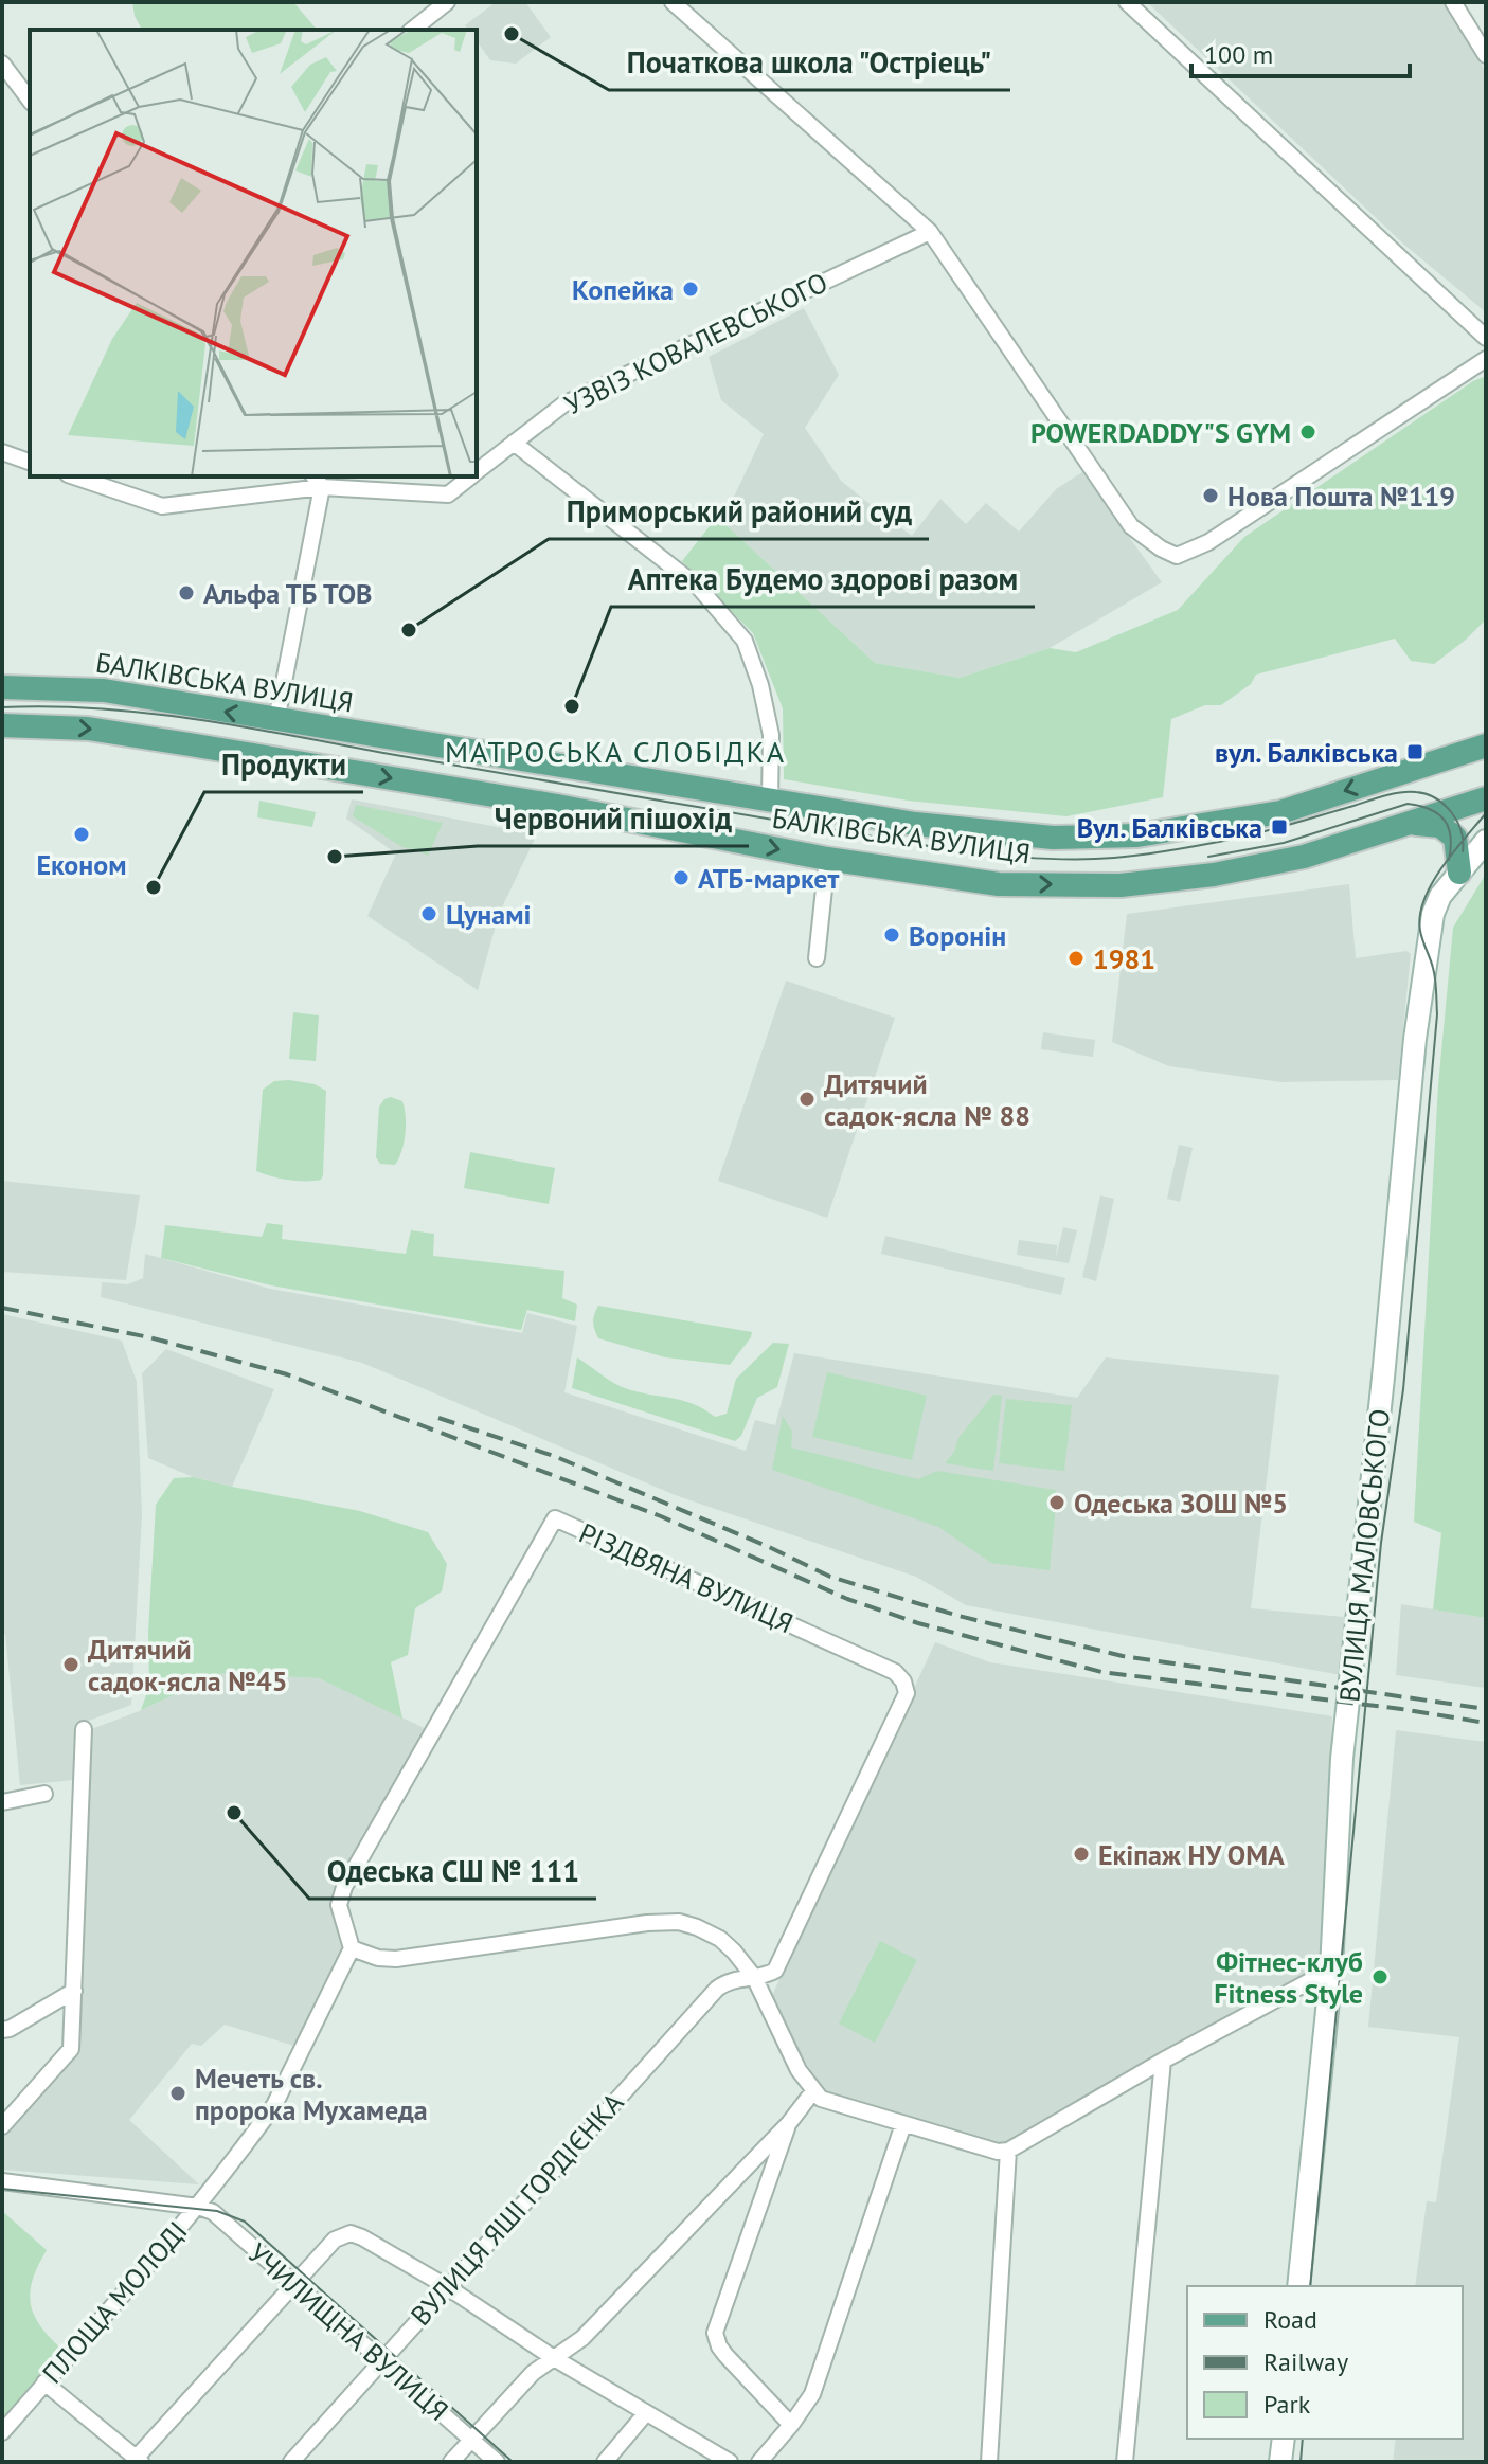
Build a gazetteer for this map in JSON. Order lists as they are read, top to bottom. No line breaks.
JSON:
{"streets":{"main road":["БАЛКІВСЬКА ВУЛИЦЯ"],"street":["УЗВІЗ КОВАЛЕВСЬКОГО","ВУЛИЦЯ МАЛОВСЬКОГО","РІЗДВЯНА ВУЛИЦЯ","ВУЛИЦЯ ЯШІ ГОРДІЄНКА","ПЛОЩА МОЛОДІ","УЧИЛИЩНА ВУЛИЦЯ"]},"crossings":[["РІЗДВЯНА ВУЛИЦЯ","ВУЛИЦЯ ЯШІ ГОРДІЄНКА"],["ВУЛИЦЯ ЯШІ ГОРДІЄНКА","УЧИЛИЩНА ВУЛИЦЯ"],["ПЛОЩА МОЛОДІ","УЧИЛИЩНА ВУЛИЦЯ"]],"districts":["МАТРОСЬКА СЛОБІДКА"],"places":{"other":["Початкова школа \"Остріець\"","Копейка","POWERDADDY\"S GYM","Нова Пошта №119","Альфа ТБ ТОВ","Приморський районий суд","Аптека Будемо здорові разом","Економ","Червоний пішохід","АТБ-маркет","Продукти","Цунамі","Воронін","1981","Дитячий садок-ясла № 88","Одеська ЗОШ №5","Дитячий садок-ясла №45","Одеська СШ № 111","Екіпаж НУ ОМА","Фітнес-клуб Fitness Style","Мечеть св. пророка Мухамеда"],"transit":["вул. Балківська","Вул. Балківська"]},"legend":["Road","Railway","Park"],"scale_bar":"100 m"}
